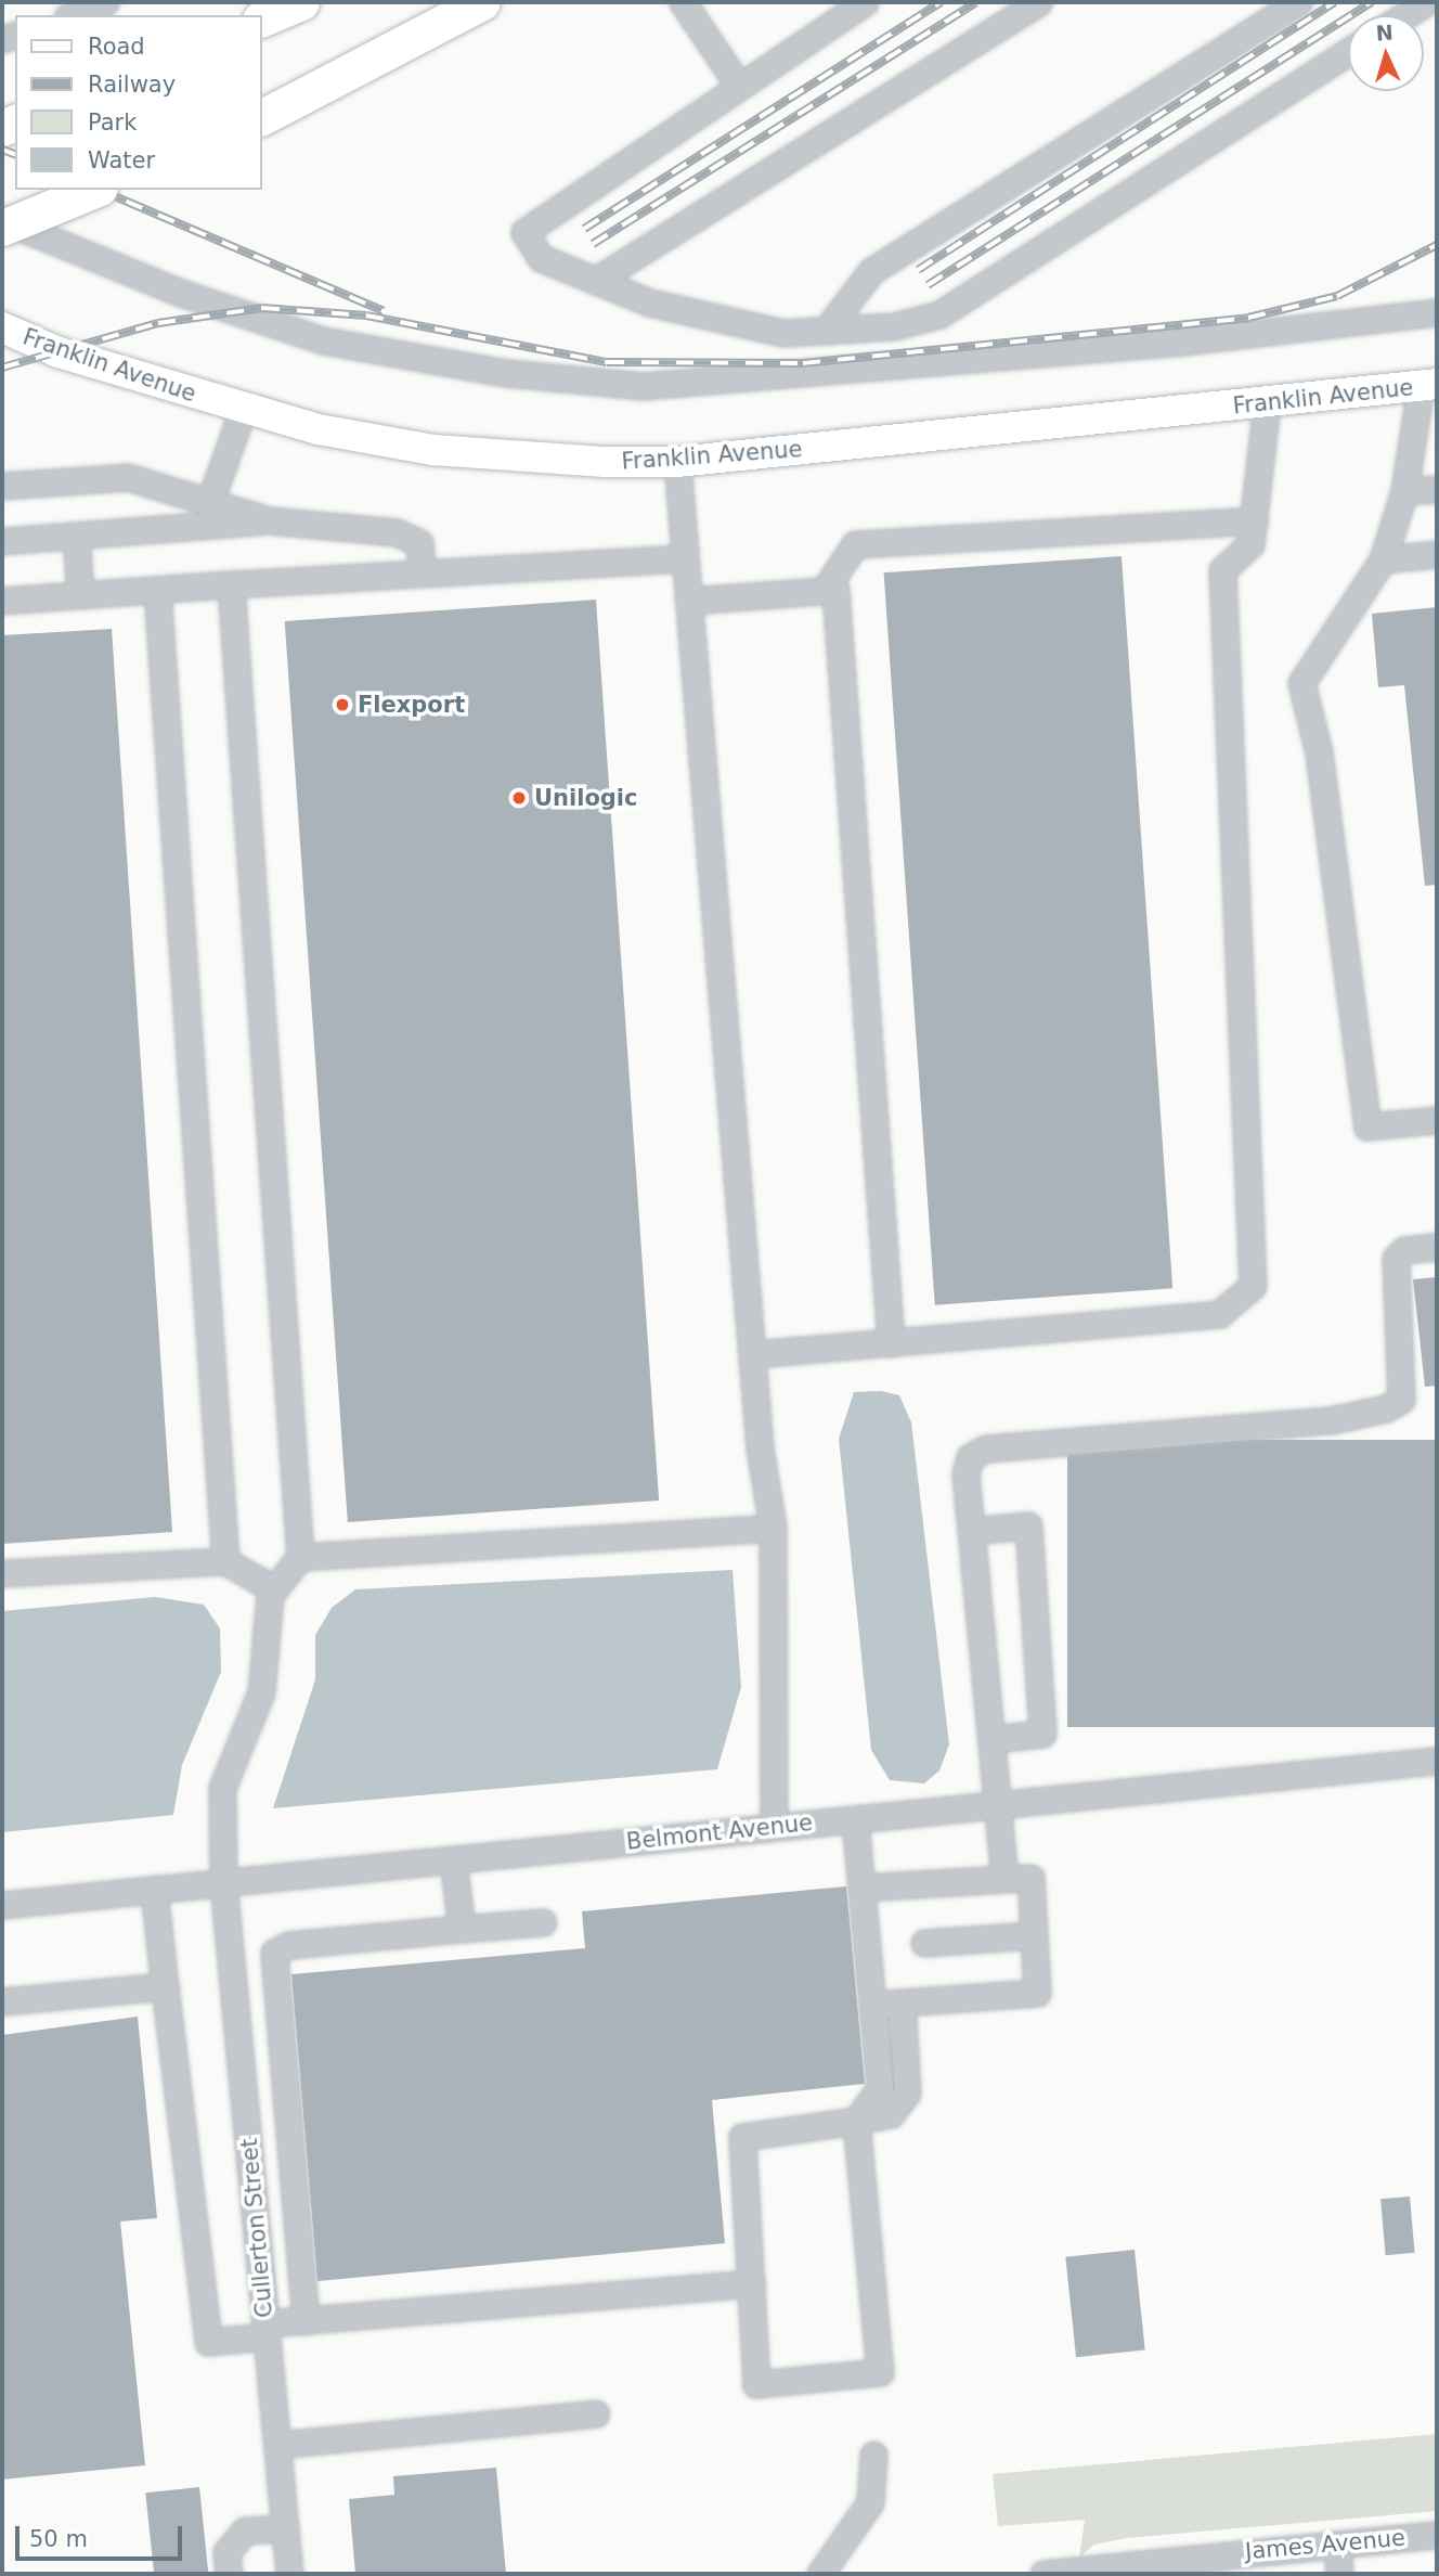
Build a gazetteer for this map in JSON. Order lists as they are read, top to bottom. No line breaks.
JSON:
{"streets":{"main road":["Franklin Avenue"],"street":["Belmont Avenue","Cullerton Street","James Avenue"]},"crossings":[["Belmont Avenue","Cullerton Street"]],"places":["Flexport","Unilogic"],"legend":["Road","Railway","Park","Water"],"scale_bar":"50 m","north":"top"}
